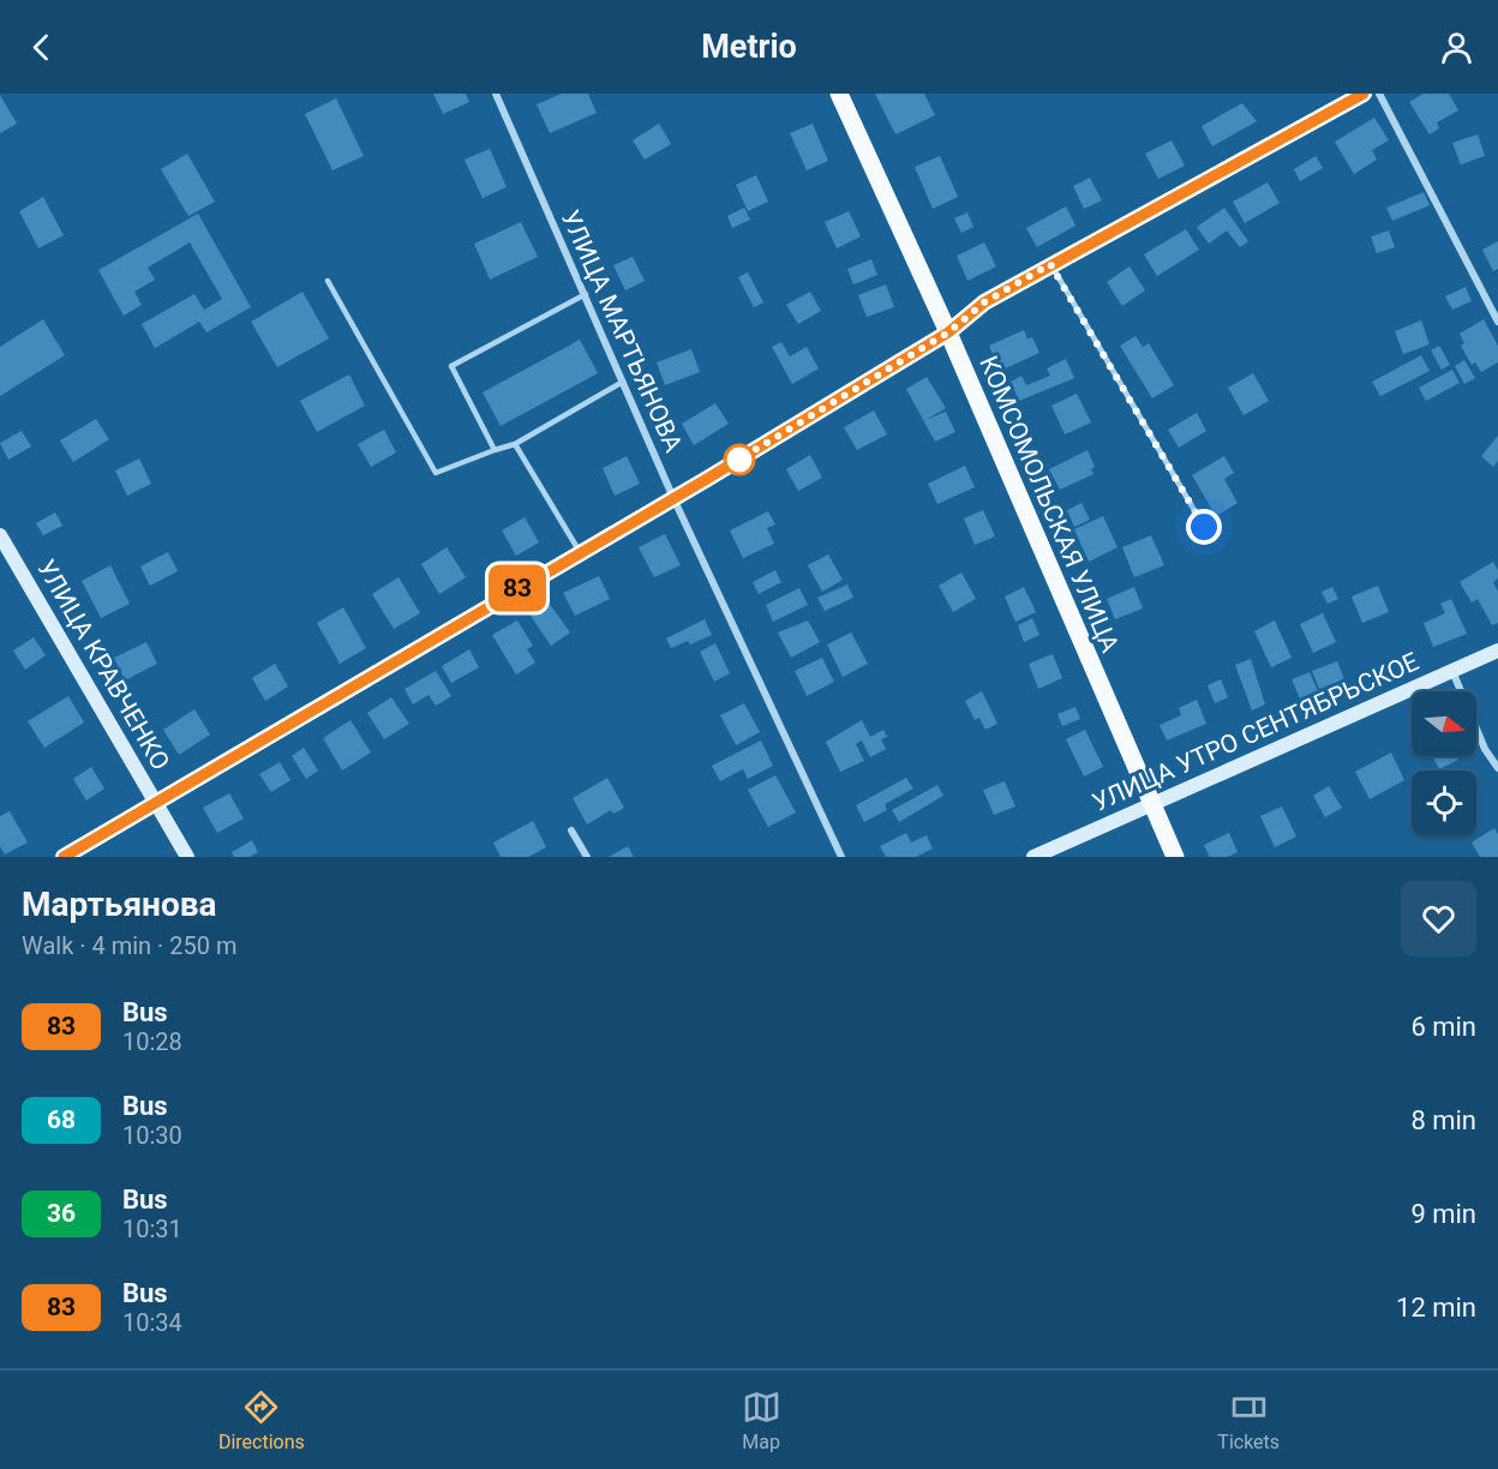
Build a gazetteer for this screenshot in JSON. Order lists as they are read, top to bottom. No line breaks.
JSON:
{"streets":{"main road":["КОМСОМОЛЬСКАЯ УЛИЦА"],"street":["УЛИЦА МАРТЬЯНОВА","УЛИЦА КРАВЧЕНКО","УЛИЦА УТРО СЕНТЯБРЬСКОЕ"]},"crossings":[["КОМСОМОЛЬСКАЯ УЛИЦА","УЛИЦА УТРО СЕНТЯБРЬСКОЕ"]],"lines":["bus line 83"],"north":"right","page":{"header":"Metrio","on_map":"83","heading":["Мартьянова","Walk · 4 min · 250 m"],"list":[{"mark":"83","name":"Bus","note":"10:28","value":"6 min"},{"mark":"68","name":"Bus","note":"10:30","value":"8 min"},{"mark":"36","name":"Bus","note":"10:31","value":"9 min"},{"mark":"83","name":"Bus","note":"10:34","value":"12 min"}],"tabs":["Directions","Map","Tickets"]}}
